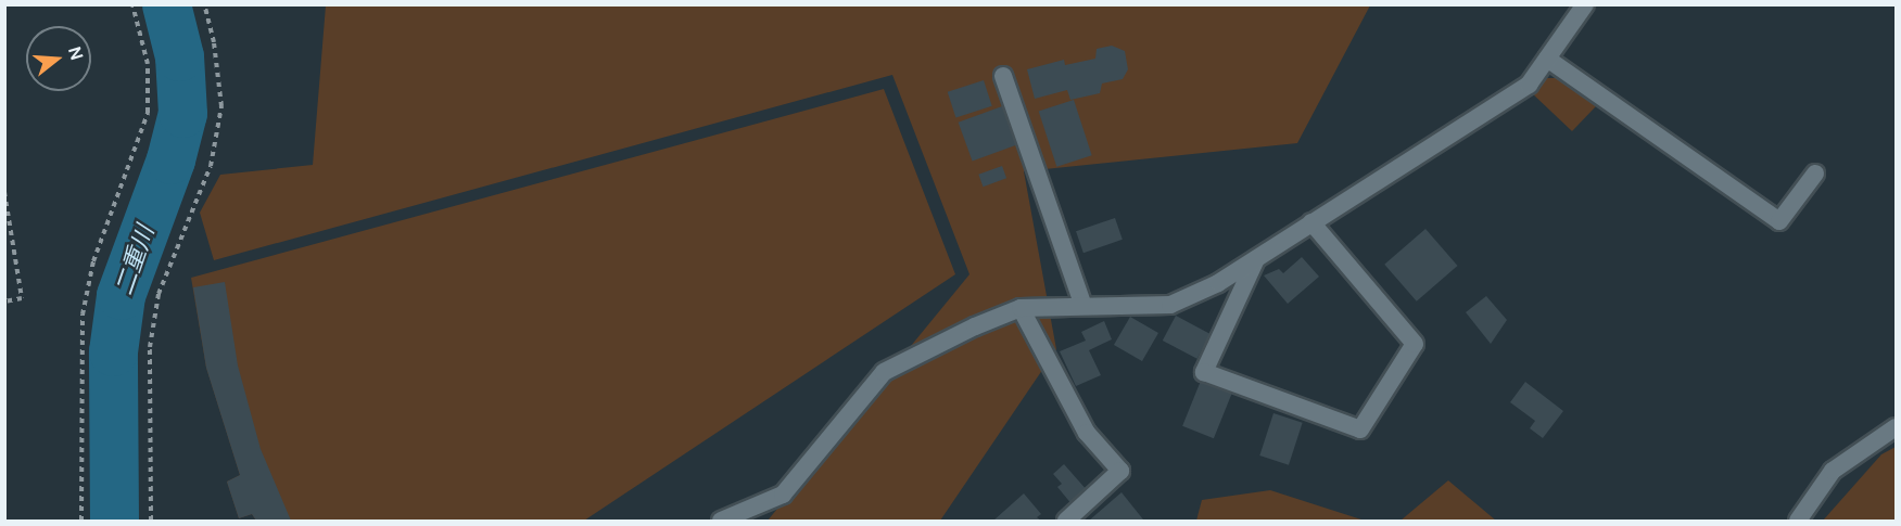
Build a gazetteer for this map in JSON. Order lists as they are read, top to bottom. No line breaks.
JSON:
{"water":["二重川"],"north":"right"}
